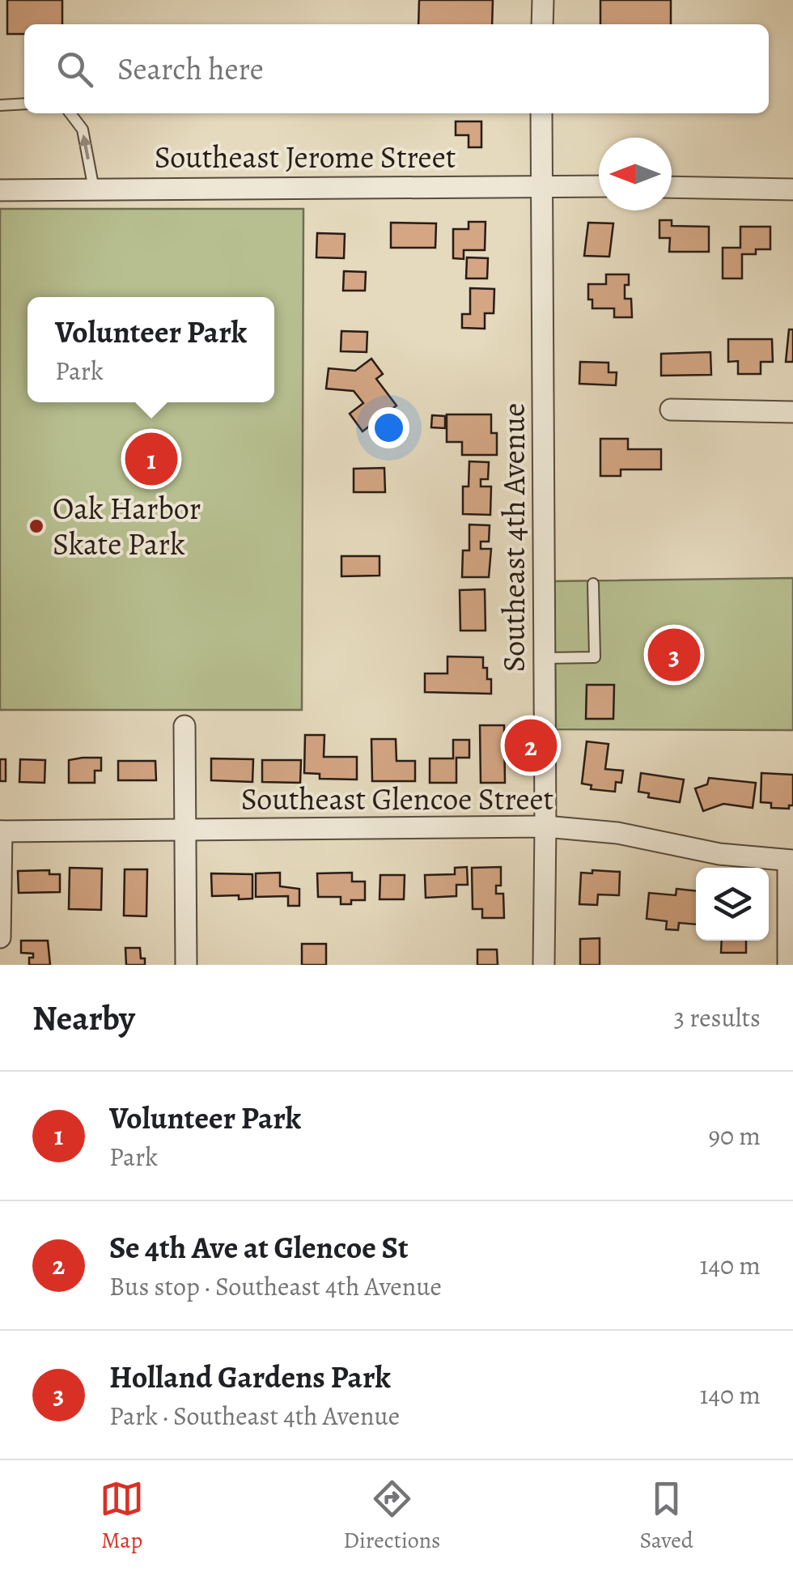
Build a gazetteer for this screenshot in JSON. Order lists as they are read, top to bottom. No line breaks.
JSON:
{"streets":{"street":["Southeast Jerome Street","Southeast 4th Avenue","Southeast Glencoe Street"]},"crossings":[["Southeast Jerome Street","Southeast 4th Avenue"],["Southeast 4th Avenue","Southeast Glencoe Street"]],"places":["Oak Harbor Skate Park"],"north":"left","page":{"search":"Search here","popup":["Volunteer Park","Park"],"pins":["1","3","2"],"heading":["Nearby","3 results"],"list":[{"mark":"1","name":"Volunteer Park","note":"Park","value":"90 m"},{"mark":"2","name":"Se 4th Ave at Glencoe St","note":"Bus stop · Southeast 4th Avenue","value":"140 m"},{"mark":"3","name":"Holland Gardens Park","note":"Park · Southeast 4th Avenue","value":"140 m"}],"nav":["Map","Directions","Saved"]}}
